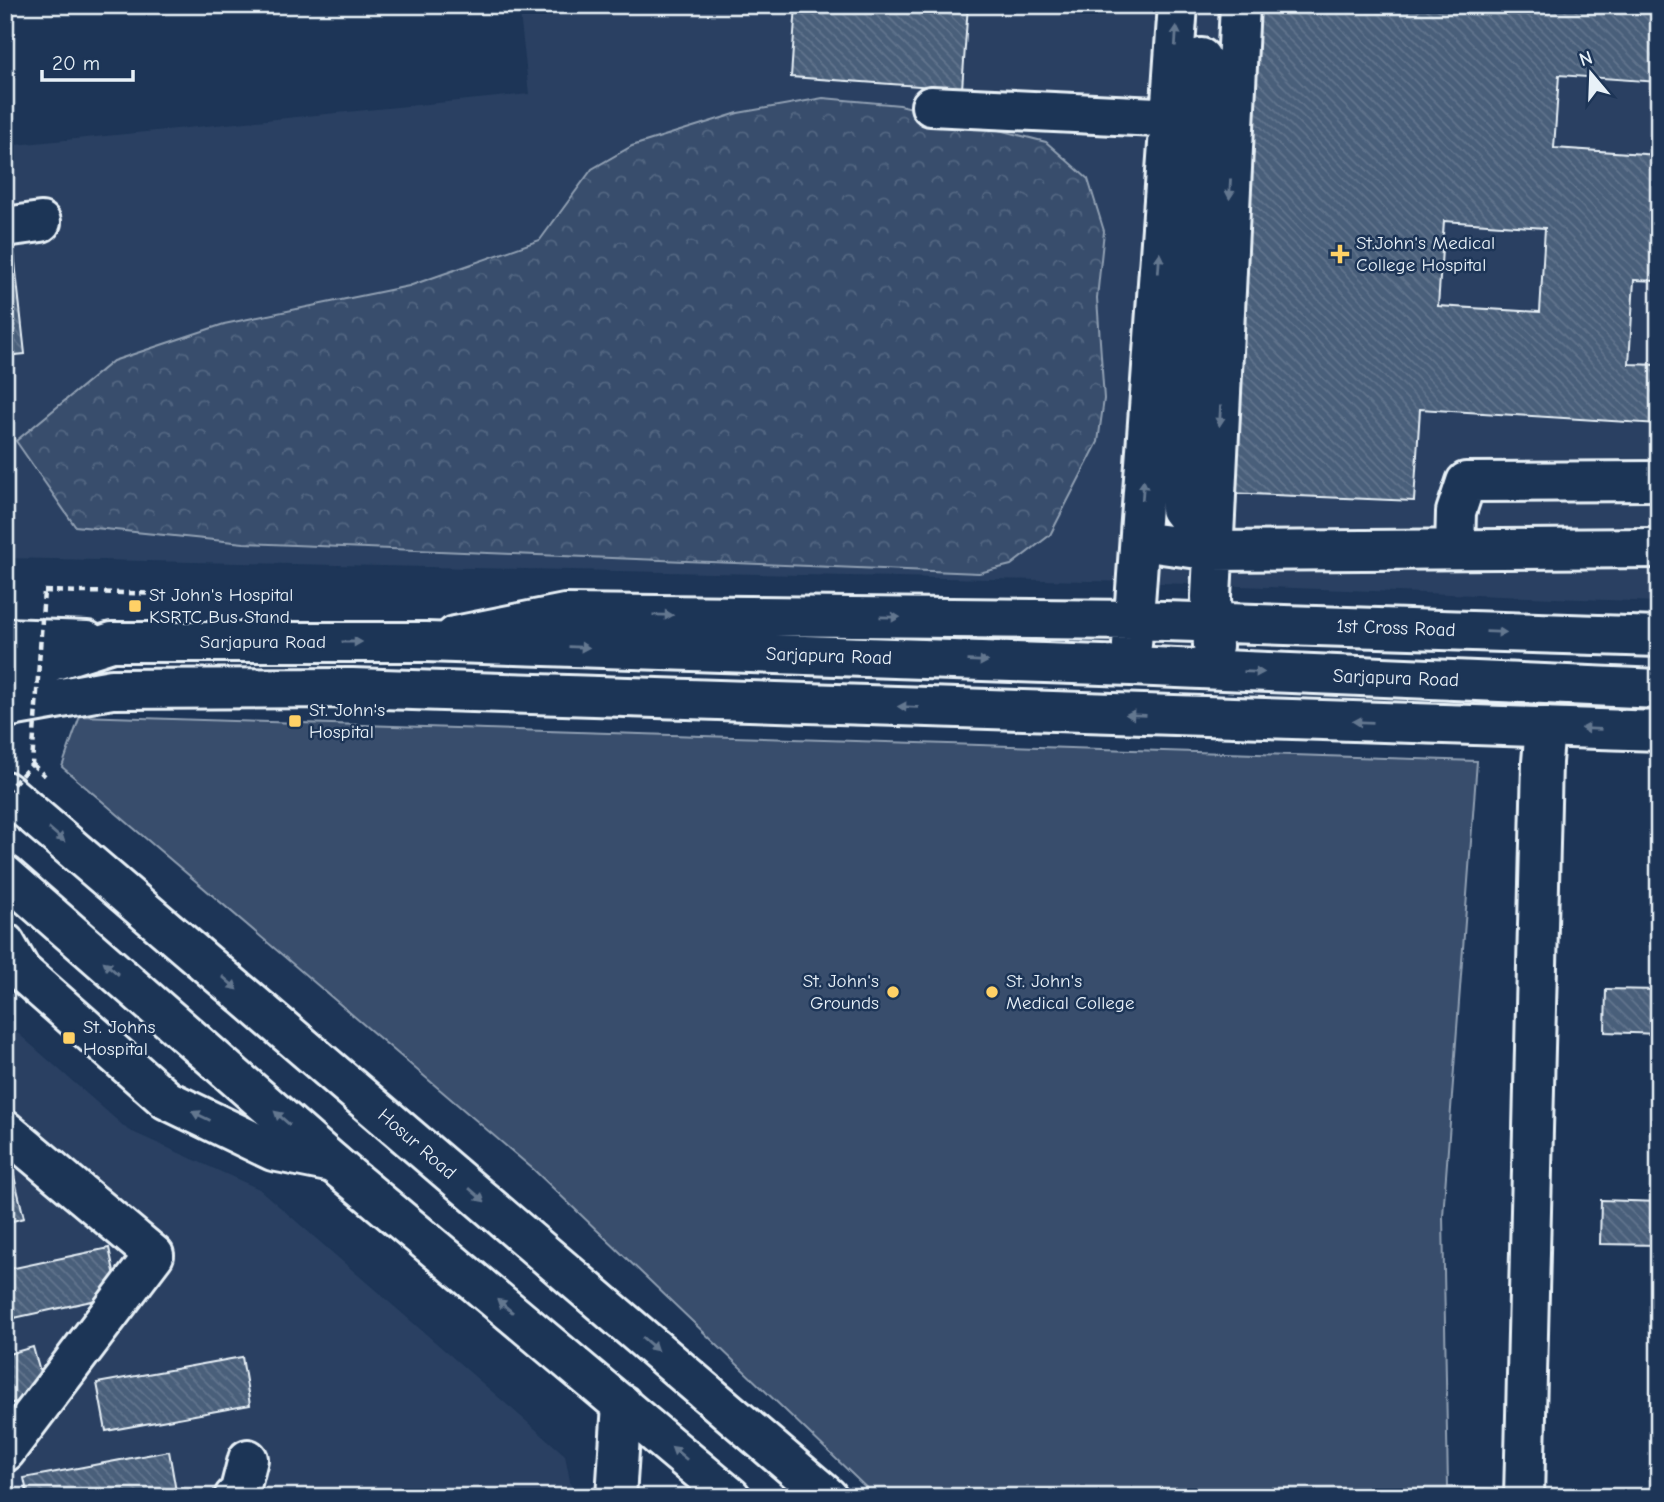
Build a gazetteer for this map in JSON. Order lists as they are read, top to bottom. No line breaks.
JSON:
{"streets":{"main road":["1st Cross Road","Sarjapura Road","Hosur Road"]},"crossings":[["1st Cross Road","Sarjapura Road"]],"places":{"health":["St.John's Medical College Hospital"],"transit":["St John's Hospital KSRTC Bus Stand","St. John's Hospital","St. Johns Hospital"],"other":["St. John's Grounds","St. John's Medical College"]},"scale_bar":"20 m","north":"top"}
